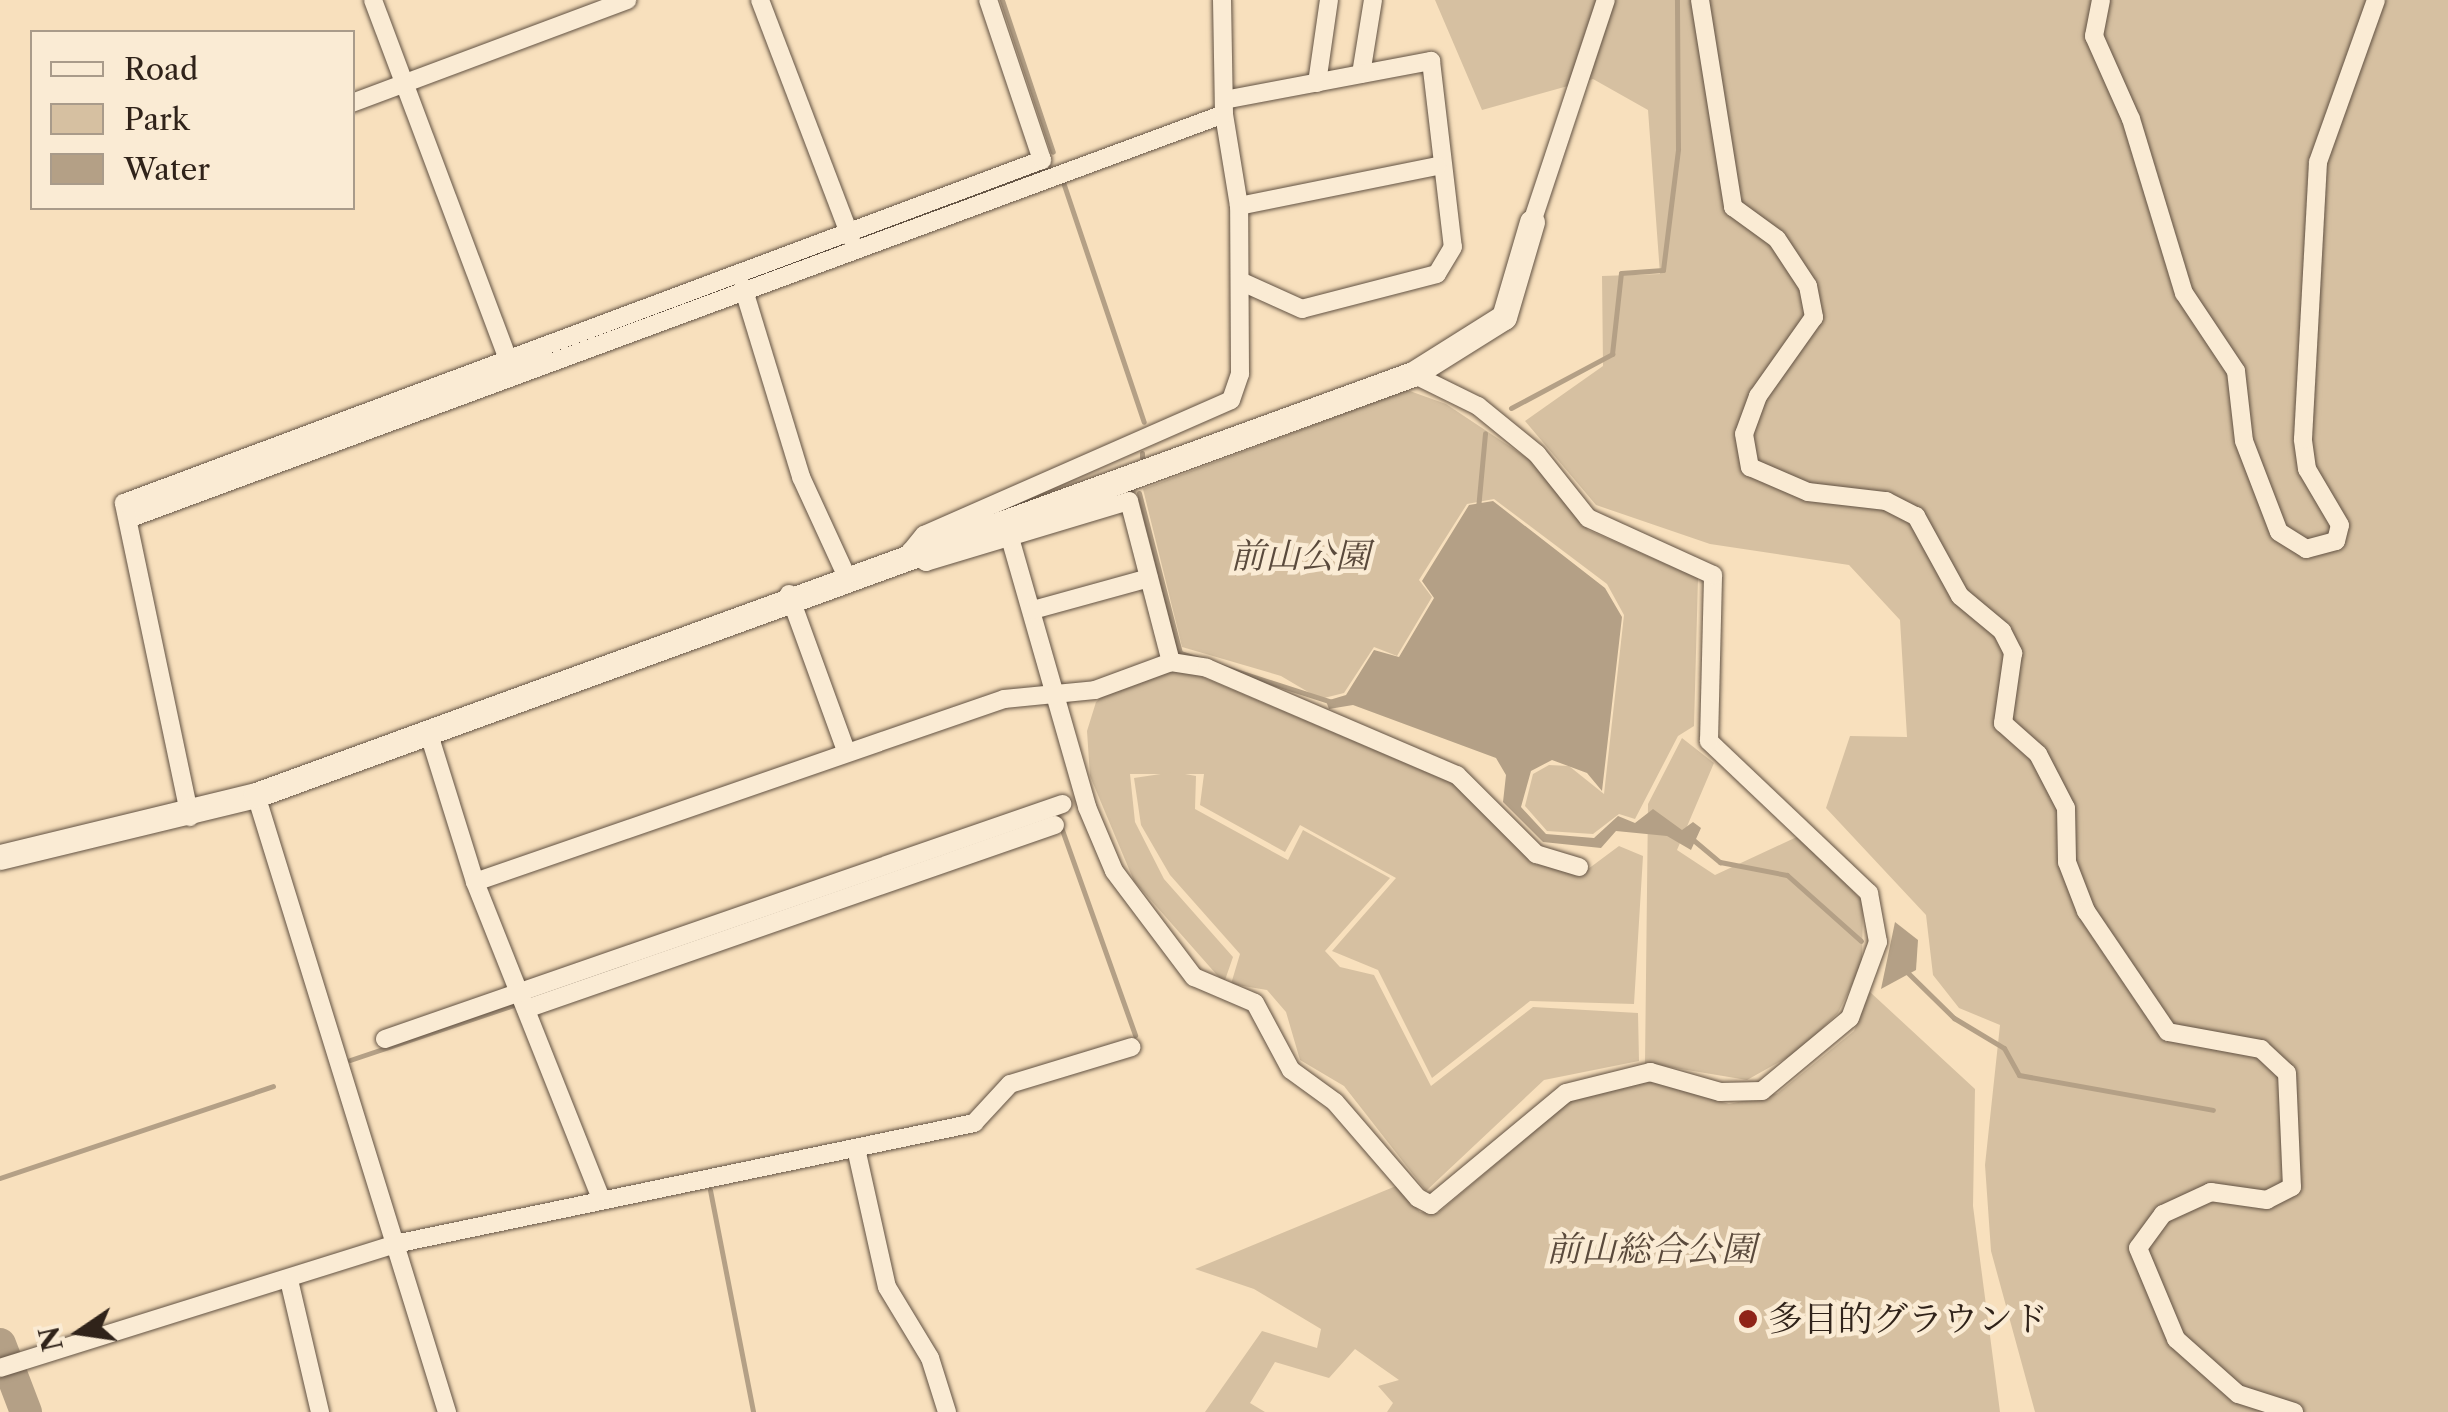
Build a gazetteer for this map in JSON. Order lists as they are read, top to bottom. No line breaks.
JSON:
{"parks":["前山公園","前山総合公園"],"places":["多目的グラウンド"],"legend":["Road","Park","Water"],"north":"left"}
